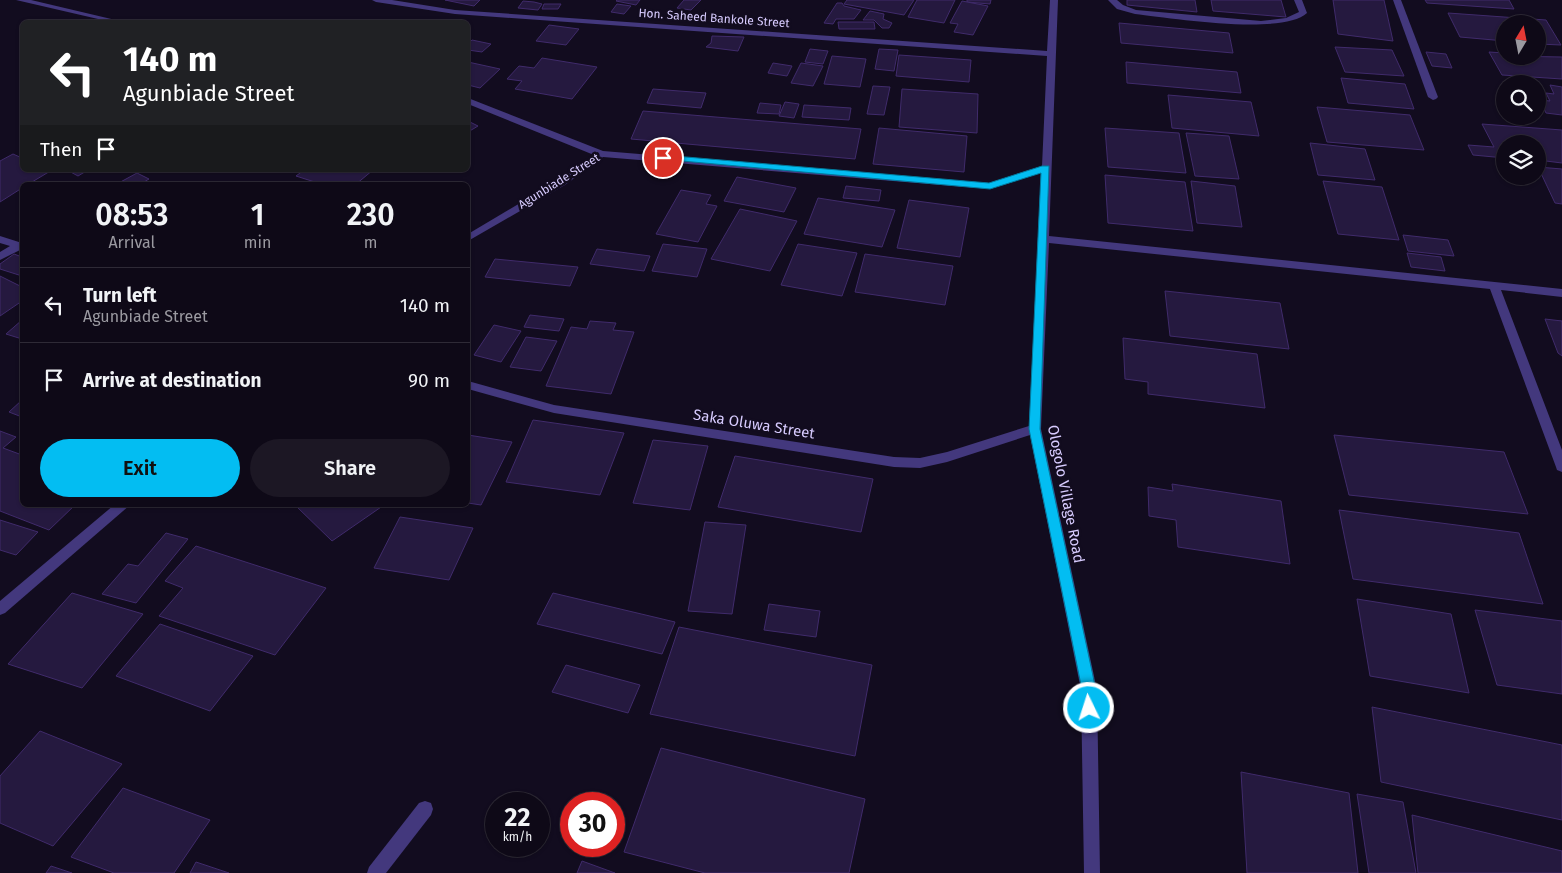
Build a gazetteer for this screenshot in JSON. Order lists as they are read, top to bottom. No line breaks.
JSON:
{"streets":{"street":["Hon. Saheed Bankole Street","Agunbiade Street","Saka Oluwa Street","Ologolo Village Road"]},"crossings":[["Hon. Saheed Bankole Street","Ologolo Village Road"],["Agunbiade Street","Ologolo Village Road"],["Saka Oluwa Street","Ologolo Village Road"]],"north":"top","page":{"turn":["140 m","Agunbiade Street"],"then":"Then","eta":["08:53","Arrival","1","min","230","m"],"list":[{"name":"Turn left","note":"Agunbiade Street","value":"140 m"},{"name":"Arrive at destination","value":"90 m"}],"buttons":["Exit","Share"],"speed":"22 km/h","limit":"30"}}
